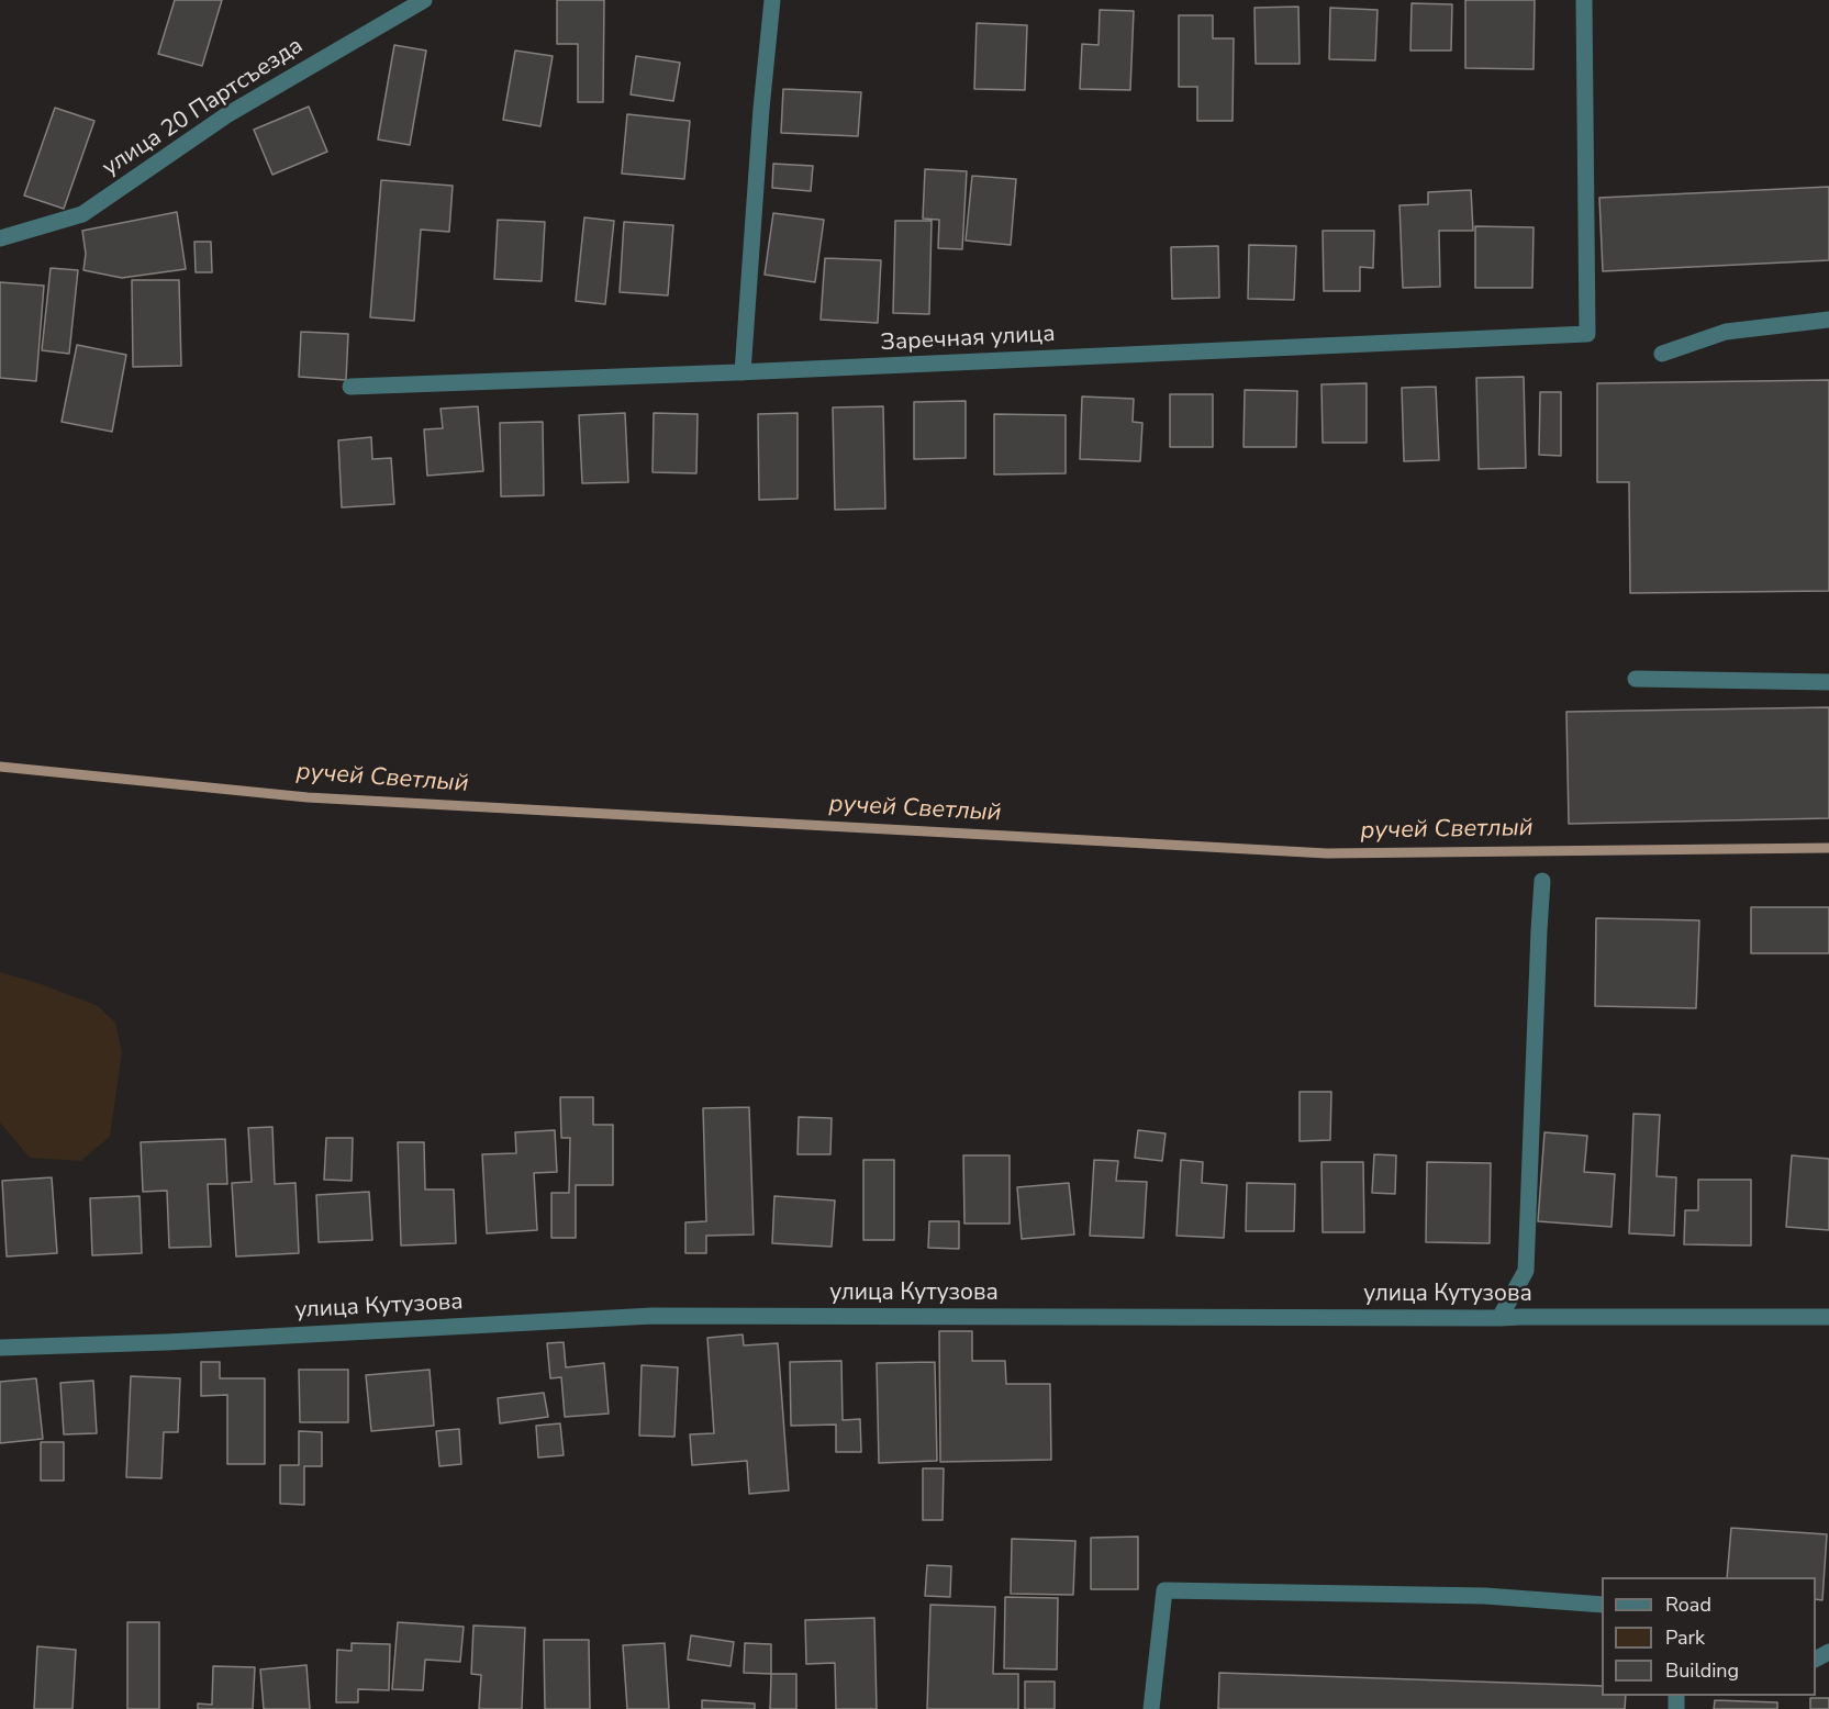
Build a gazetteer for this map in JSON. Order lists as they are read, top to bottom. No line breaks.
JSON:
{"streets":{"street":["улица 20 Партсъезда","Заречная улица","улица Кутузова"]},"water":["ручей Светлый"],"legend":["Road","Park","Building"]}
